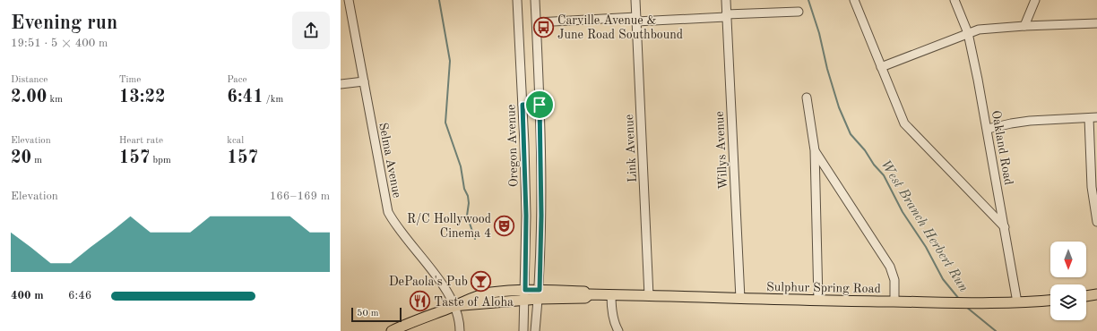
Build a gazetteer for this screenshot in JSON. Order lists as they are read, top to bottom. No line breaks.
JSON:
{"streets":{"main road":["Sulphur Spring Road"],"street":["Oregon Avenue","Oakland Road","Link Avenue","Willys Avenue","Selma Avenue"]},"crossings":[["Oregon Avenue","Sulphur Spring Road"],["Oakland Road","Sulphur Spring Road"],["Link Avenue","Sulphur Spring Road"],["Willys Avenue","Sulphur Spring Road"],["Selma Avenue","Sulphur Spring Road"]],"water":["West Branch Herbert Run"],"places":{"bus stop":["Carville Avenue & June Road Southbound"],"theatre":["R/C Hollywood Cinema 4"],"bar":["DePaola's Pub"],"restaurant":["Taste of Aloha"]},"scale_bar":"50 m","north":"bottom","page":{"heading":["Evening run","19:51 · 5 × 400 m"],"stats":[["Distance","2.00 km"],["Time","13:22"],["Pace","6:41 /km"],["Elevation","20 m"],["Heart rate","157 bpm"],["kcal","157"]],"chart":["Elevation","166–169 m"],"list":[{"name":"400 m","note":"6:46"}],"scale":"50 m"}}
